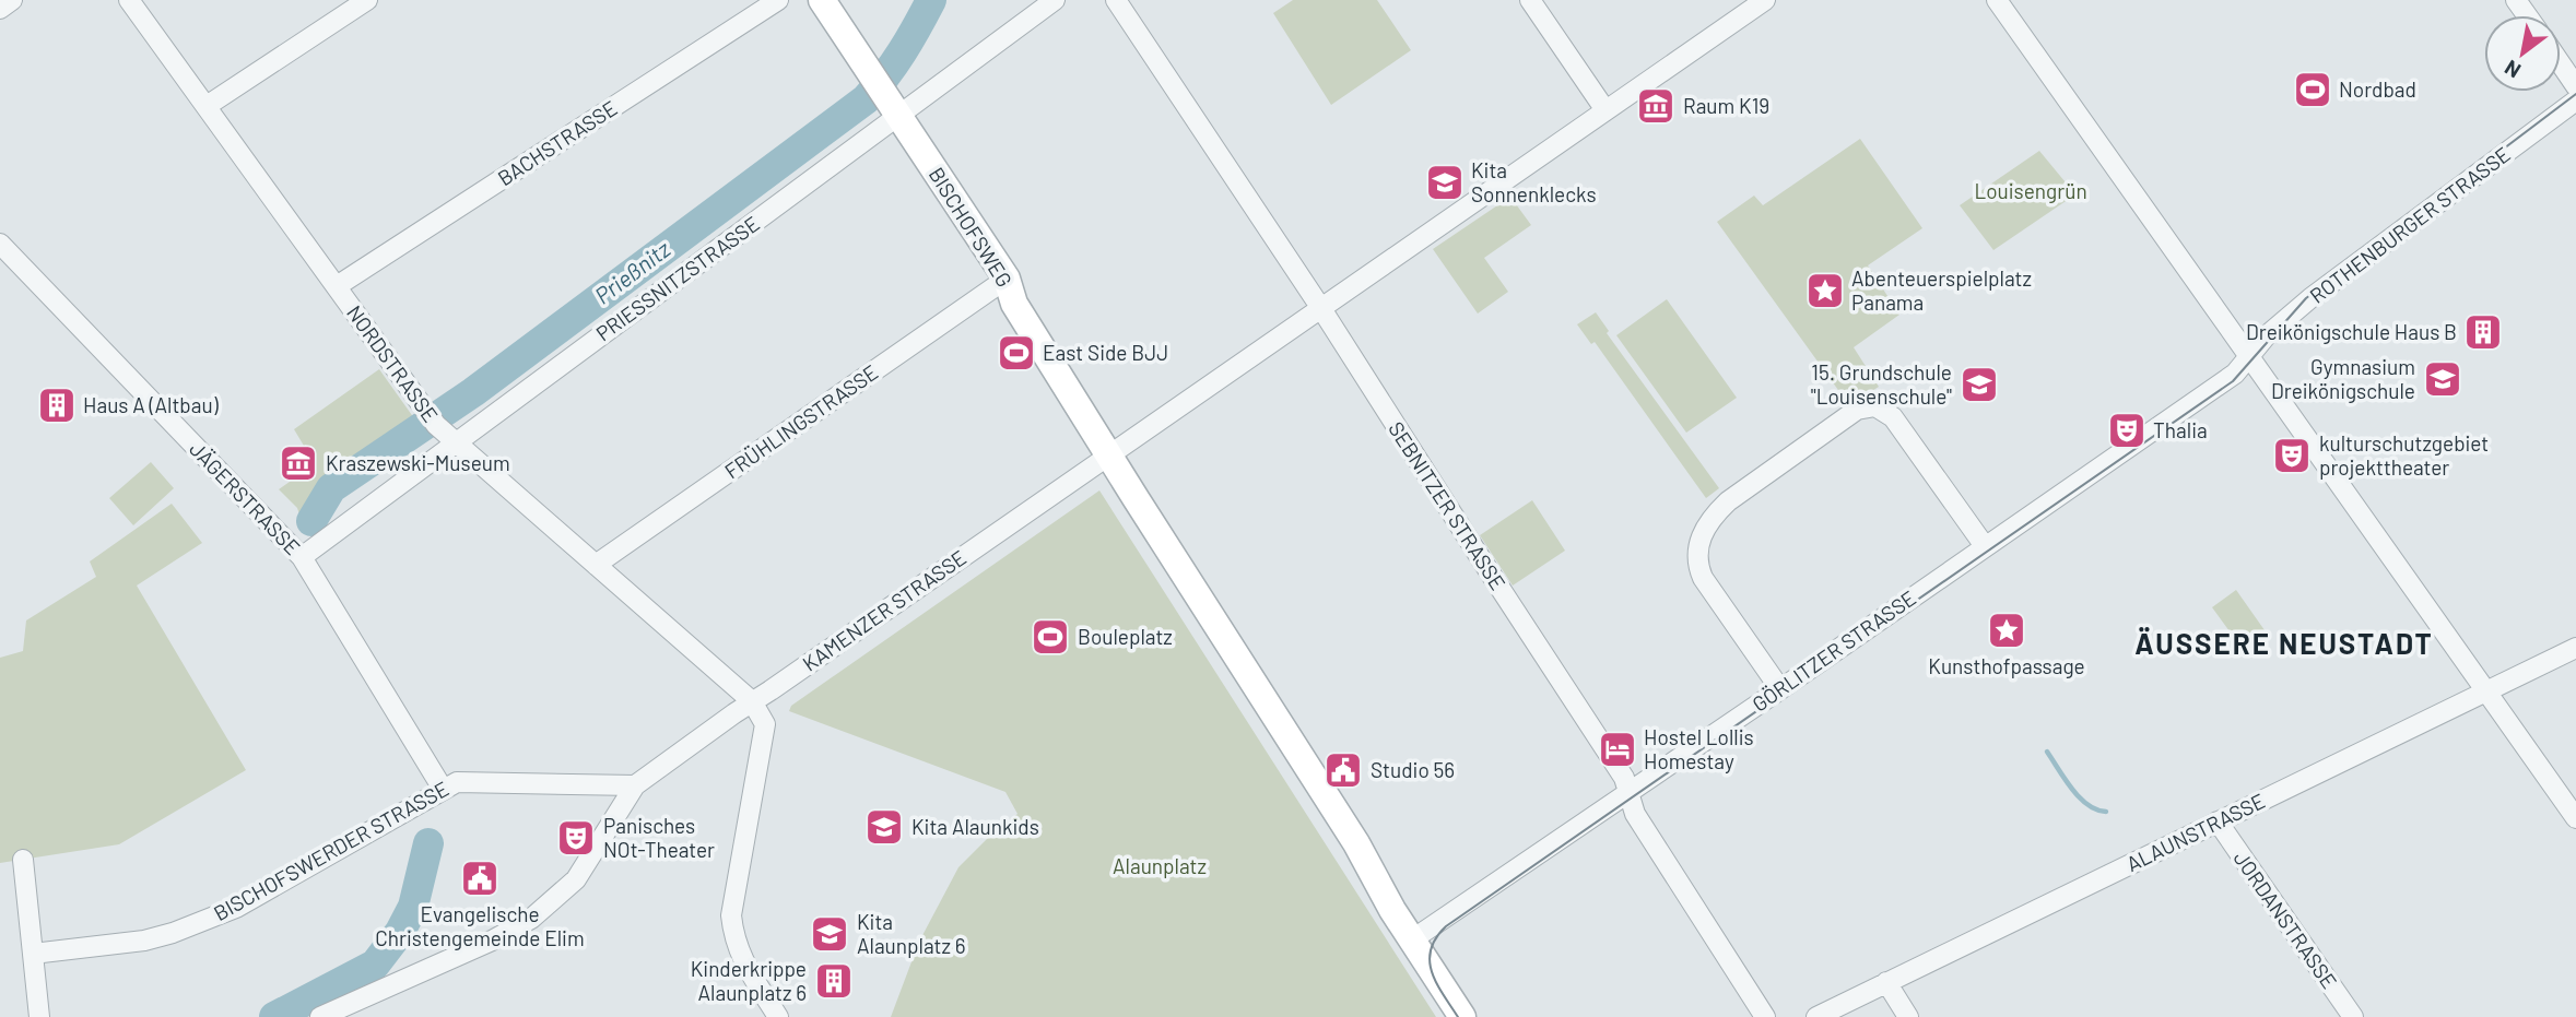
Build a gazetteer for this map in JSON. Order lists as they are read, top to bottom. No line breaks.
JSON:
{"streets":{"street":["BACHSTRASSE","ROTHENBURGER STRASSE","BISCHOFSWEG","PRIESSNITZSTRASSE","NORDSTRASSE","FRÜHLINGSTRASSE","JÄGERSTRASSE","SEBNITZER STRASSE","KAMENZER STRASSE","GÖRLITZER STRASSE","ALAUNSTRASSE","BISCHOFSWERDER STRASSE","JORDANSTRASSE"]},"crossings":[["BACHSTRASSE","NORDSTRASSE"],["ROTHENBURGER STRASSE","GÖRLITZER STRASSE"],["BISCHOFSWEG","PRIESSNITZSTRASSE"],["BISCHOFSWEG","FRÜHLINGSTRASSE"],["BISCHOFSWEG","KAMENZER STRASSE"],["BISCHOFSWEG","GÖRLITZER STRASSE"],["PRIESSNITZSTRASSE","NORDSTRASSE"],["PRIESSNITZSTRASSE","JÄGERSTRASSE"],["NORDSTRASSE","FRÜHLINGSTRASSE"],["NORDSTRASSE","KAMENZER STRASSE"],["JÄGERSTRASSE","BISCHOFSWERDER STRASSE"],["SEBNITZER STRASSE","KAMENZER STRASSE"],["SEBNITZER STRASSE","GÖRLITZER STRASSE"],["KAMENZER STRASSE","BISCHOFSWERDER STRASSE"],["ALAUNSTRASSE","JORDANSTRASSE"]],"districts":["ÄUSSERE NEUSTADT"],"water":["Prießnitz"],"parks":["Louisengrün","Alaunplatz"],"places":{"sports":["Nordbad","East Side BJJ","Bouleplatz"],"museum":["Raum K19","Kraszewski-Museum"],"school or university":["Kita Sonnenklecks","Gymnasium Dreikönigschule","15. Grundschule \"Louisenschule\"","Kita Alaunkids","Kita Alaunplatz 6"],"place":["Abenteuerspielplatz Panama","Kunsthofpassage"],"building":["Dreikönigschule Haus B","Haus A (Altbau)","Kinderkrippe Alaunplatz 6"],"theatre":["Thalia","kulturschutzgebiet projekttheater","Panisches NOt-Theater"],"hotel":["Hostel Lollis Homestay"],"public building":["Studio 56","Evangelische Christengemeinde Elim"]},"north":"bottom left"}
